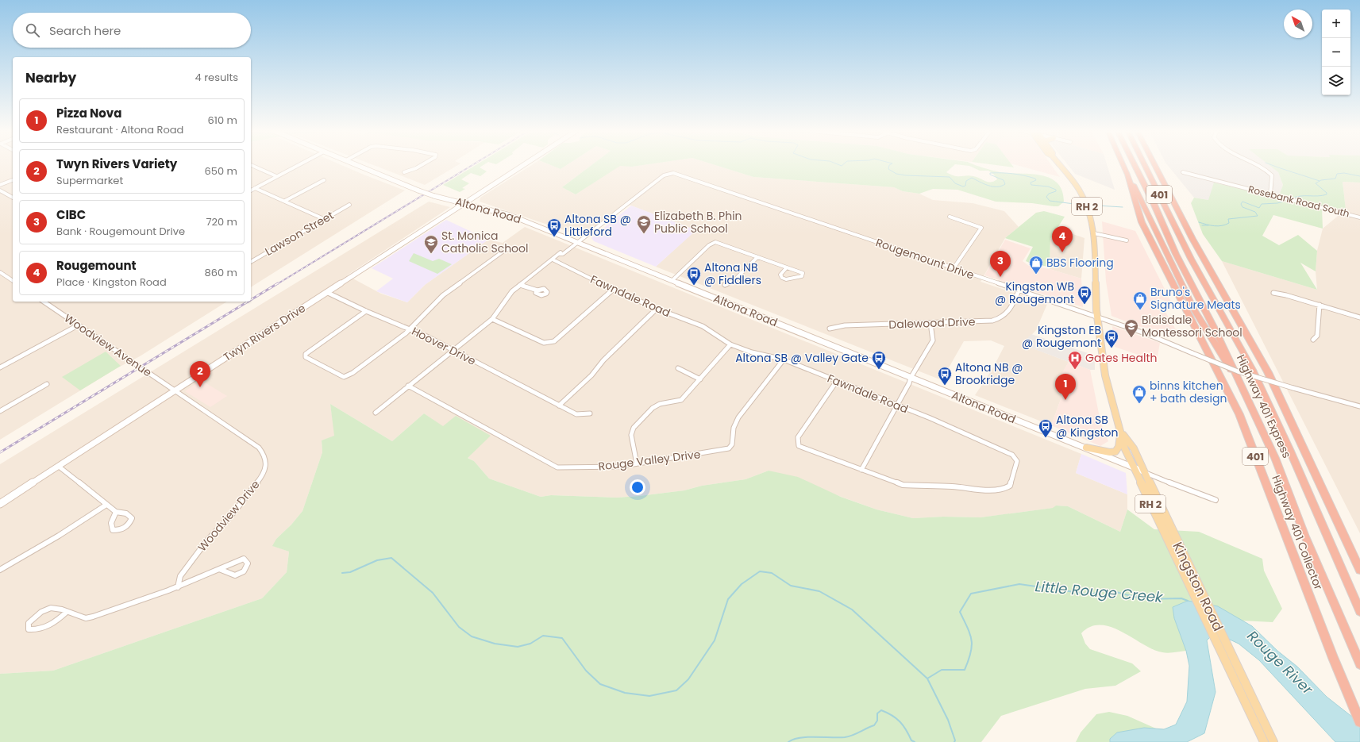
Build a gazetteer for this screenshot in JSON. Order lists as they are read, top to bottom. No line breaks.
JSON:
{"streets":{"highway":["401","Highway 401 Express","Highway 401 Collector"],"main road":["RH 2","Altona Road","Twyn Rivers Drive","Kingston Road"],"street":["Rosebank Road South","Lawson Street","Rougemount Drive","Fawndale Road","Dalewood Drive","Woodview Avenue","Hoover Drive","Rouge Valley Drive","Woodview Drive"]},"crossings":[["Altona Road","Rougemount Drive"],["Altona Road","Twyn Rivers Drive"],["Altona Road","Kingston Road"],["Rougemount Drive","Fawndale Road"],["Rougemount Drive","Dalewood Drive"],["Rougemount Drive","Hoover Drive"],["Rougemount Drive","Rouge Valley Drive"],["Rougemount Drive","Kingston Road"],["Fawndale Road","Rouge Valley Drive"],["Twyn Rivers Drive","Woodview Avenue"],["Twyn Rivers Drive","Hoover Drive"],["Twyn Rivers Drive","Woodview Drive"],["Woodview Avenue","Woodview Drive"]],"water":["Little Rouge Creek","Rouge River"],"places":{"school or university":["Elizabeth B. Phin Public School","St. Monica Catholic School","Blaisdale Montessori School"],"bus stop":["Altona SB @ Littleford","Altona NB @ Fiddlers","Kingston WB @ Rougemont","Kingston EB @ Rougemont","Altona SB @ Valley Gate","Altona NB @ Brookridge","Altona SB @ Kingston"],"shop":["BBS Flooring","Bruno's Signature Meats","binns kitchen + bath design"],"hospital":["Gates Health"]},"north":"top left","page":{"map_buttons":["+","−"],"search":"Search here","heading":["Nearby","4 results"],"list":[{"mark":"1","name":"Pizza Nova","note":"Restaurant · Altona Road","value":"610 m"},{"mark":"2","name":"Twyn Rivers Variety","note":"Supermarket","value":"650 m"},{"mark":"3","name":"CIBC","note":"Bank · Rougemount Drive","value":"720 m"},{"mark":"4","name":"Rougemount","note":"Place · Kingston Road","value":"860 m"}],"pins":["4","3","2","1"]}}
